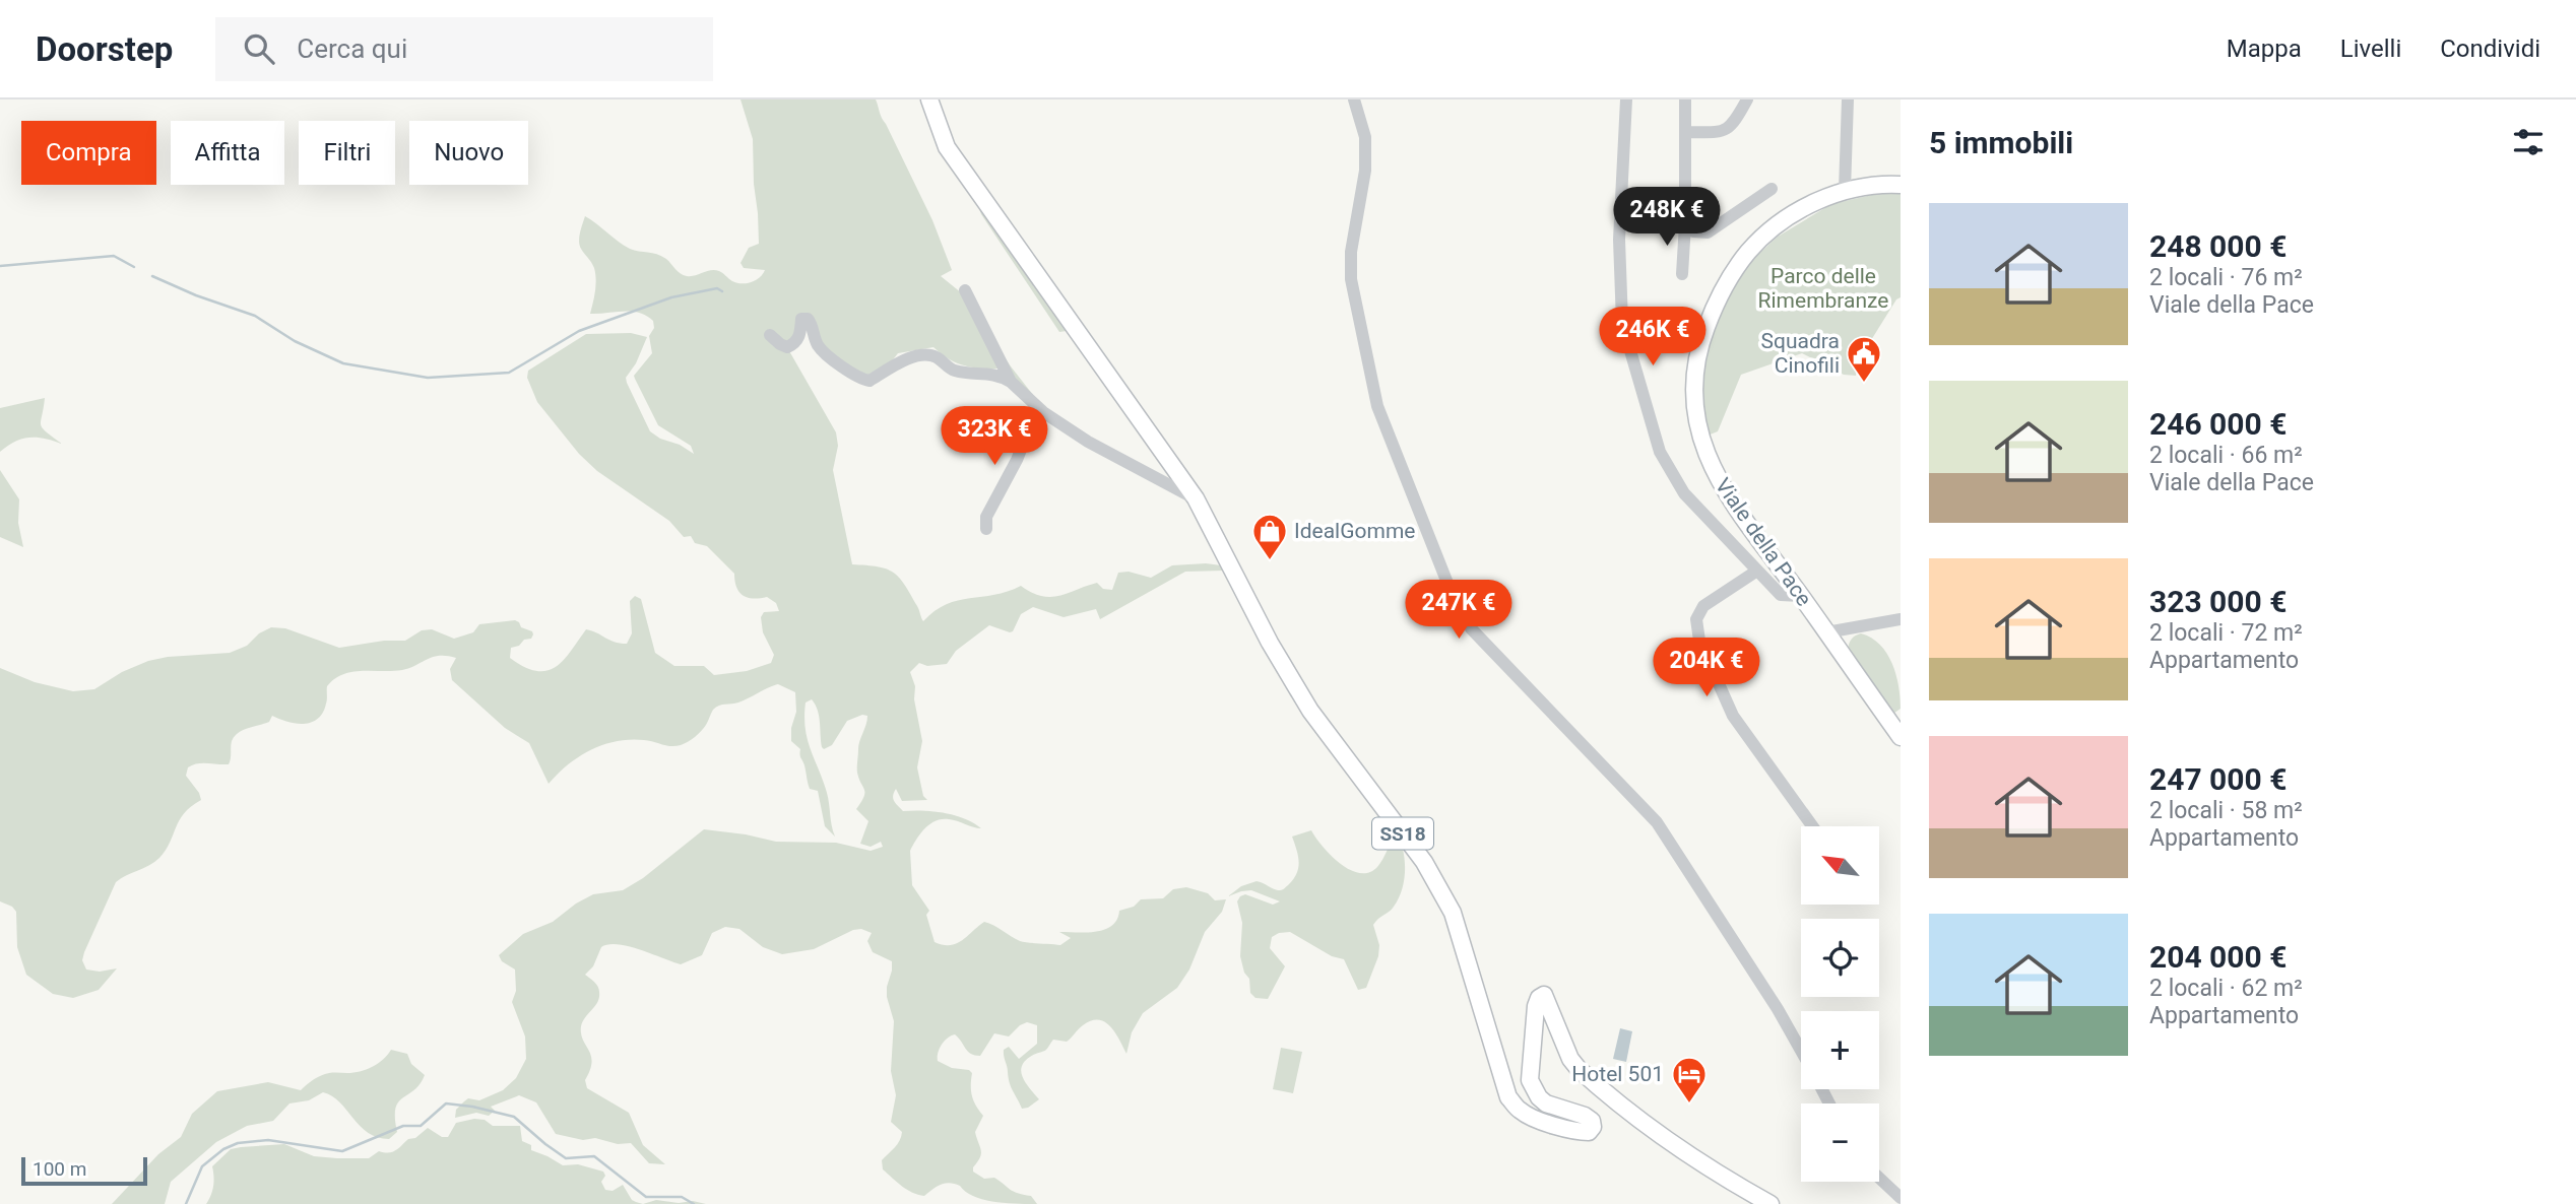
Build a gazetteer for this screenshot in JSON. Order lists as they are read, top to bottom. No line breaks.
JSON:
{"streets":{"main road":["Viale della Pace","SS18"]},"parks":["Parco delle Rimembranze"],"places":{"public building":["Squadra Cinofili"],"shop":["IdealGomme"],"hotel":["Hotel 501"]},"scale_bar":"100 m","north":"top left","page":{"header":"Doorstep","search":"Cerca qui","nav":["Mappa","Livelli","Condividi"],"heading":"5 immobili","chip":["Compra","Affitta","Filtri","Nuovo"],"list":[{"name":"248 000 €","note":"2 locali · 76 m² · Viale della Pace"},{"name":"246 000 €","note":"2 locali · 66 m² · Viale della Pace"},{"name":"323 000 €","note":"2 locali · 72 m² · Appartamento"},{"name":"247 000 €","note":"2 locali · 58 m² · Appartamento"},{"name":"204 000 €","note":"2 locali · 62 m² · Appartamento"}],"price":["248K €","246K €","323K €","247K €","204K €"],"map_buttons":["+","−"],"scale":"100 m"}}
